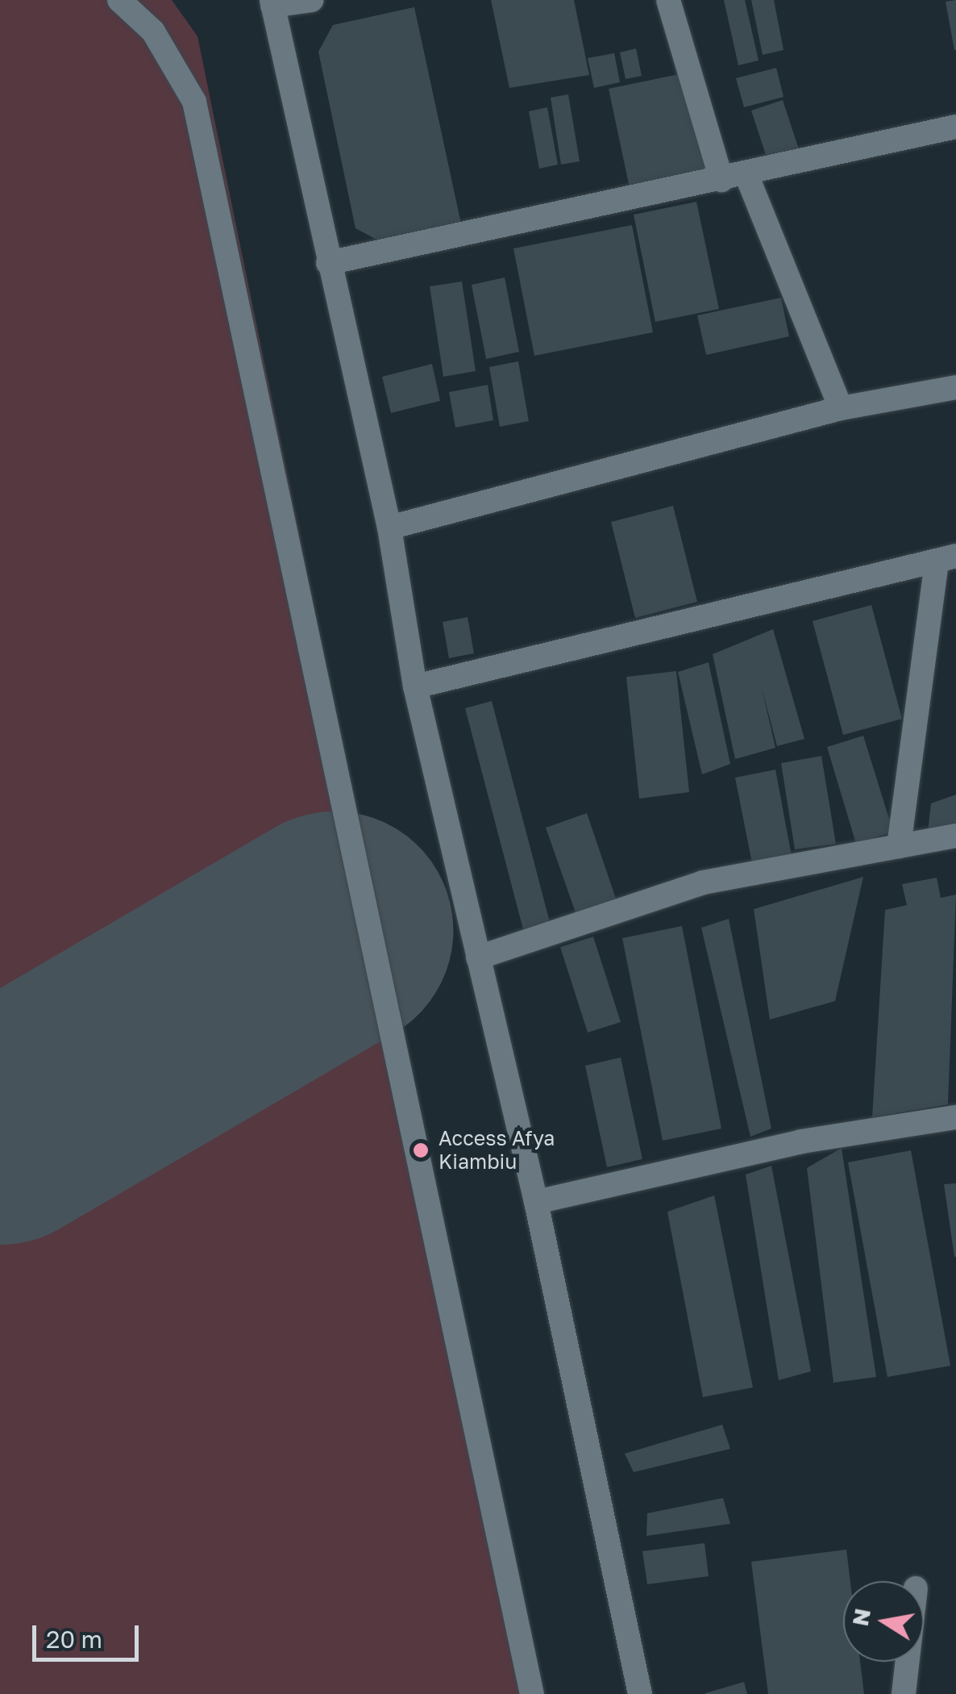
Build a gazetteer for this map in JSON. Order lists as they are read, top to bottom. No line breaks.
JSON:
{"places":["Access Afya Kiambiu"],"scale_bar":"20 m","north":"left"}
